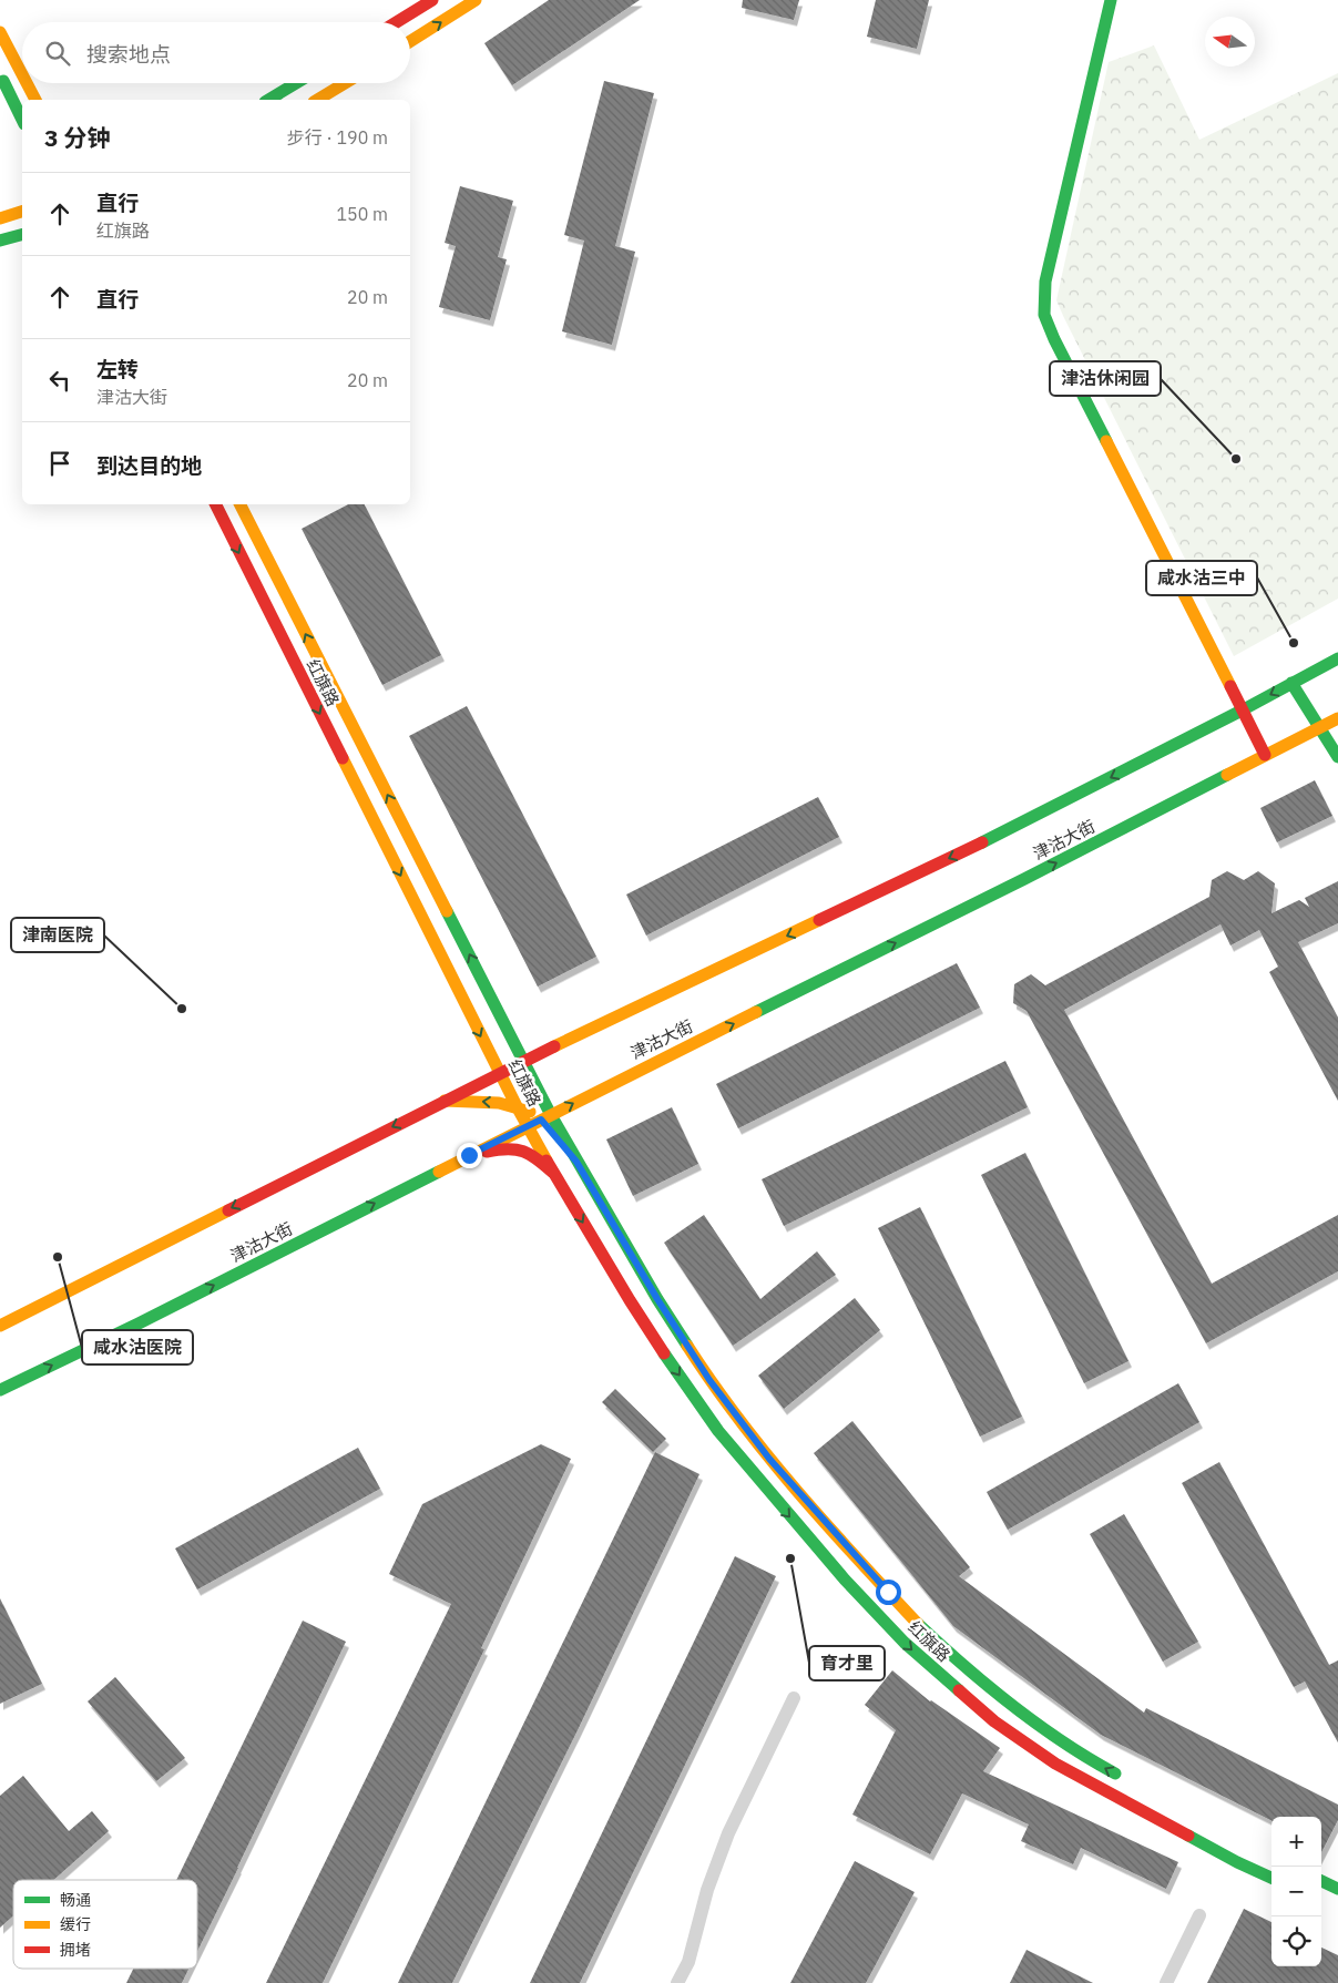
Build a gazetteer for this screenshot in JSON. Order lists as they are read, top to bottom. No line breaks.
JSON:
{"streets":{"main road":["红旗路","津沽大街"]},"crossings":[["红旗路","津沽大街"]],"places":["津沽休闲园","咸水沽三中","津南医院","咸水沽医院","育才里"],"legend":["畅通","缓行","拥堵"],"north":"left","page":{"search":"搜索地点","heading":["3 分钟","步行 · 190 m"],"list":[["直行","红旗路","150 m"],["直行","20 m"],["左转","津沽大街","20 m"],"到达目的地"],"map_buttons":["+","−"]}}
